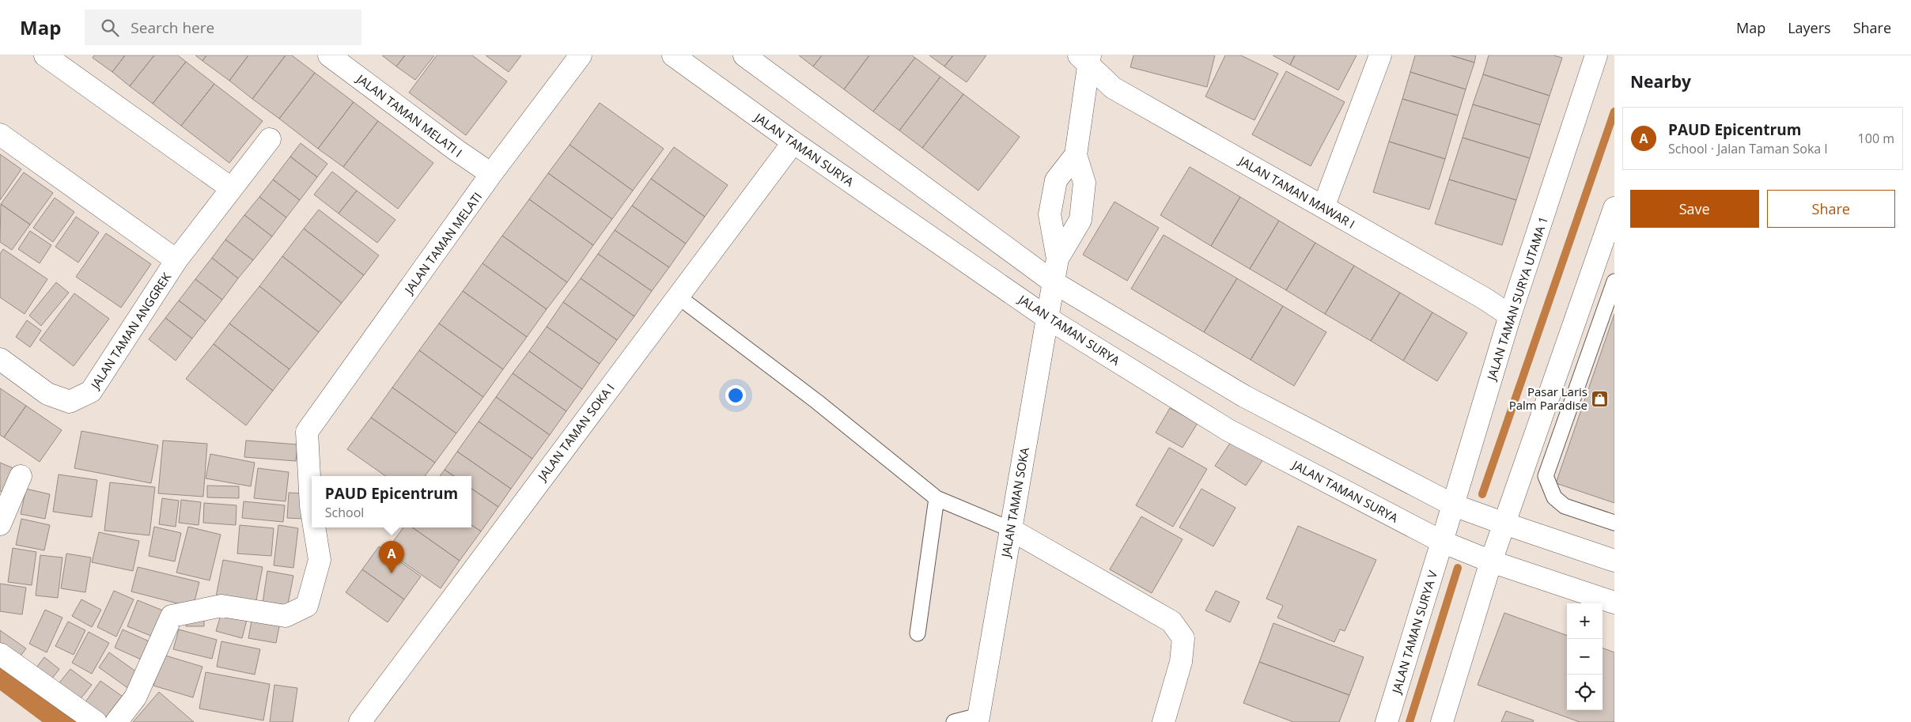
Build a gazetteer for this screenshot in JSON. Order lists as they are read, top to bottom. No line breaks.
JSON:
{"streets":{"street":["JALAN TAMAN MELATI I","JALAN TAMAN SURYA","JALAN TAMAN MAWAR I","JALAN TAMAN MELATI","JALAN TAMAN SURYA UTAMA 1","JALAN TAMAN ANGGREK","JALAN TAMAN SOKA I","JALAN TAMAN SOKA","JALAN TAMAN SURYA V"]},"crossings":[["JALAN TAMAN MELATI I","JALAN TAMAN MELATI"],["JALAN TAMAN SURYA","JALAN TAMAN SURYA UTAMA 1"],["JALAN TAMAN SURYA","JALAN TAMAN SOKA I"],["JALAN TAMAN SURYA","JALAN TAMAN SOKA"],["JALAN TAMAN SURYA","JALAN TAMAN SURYA V"],["JALAN TAMAN MAWAR I","JALAN TAMAN SURYA UTAMA 1"],["JALAN TAMAN SURYA UTAMA 1","JALAN TAMAN SURYA V"]],"places":{"shop":["Pasar Laris Palm Paradise"]},"page":{"header":"Map","search":"Search here","nav":["Map","Layers","Share"],"heading":"Nearby","list":[{"mark":"A","name":"PAUD Epicentrum","note":"School · Jalan Taman Soka I","value":"100 m"}],"buttons":["Save","Share"],"popup":["PAUD Epicentrum","School"],"pins":"A","map_buttons":["+","−"]}}
